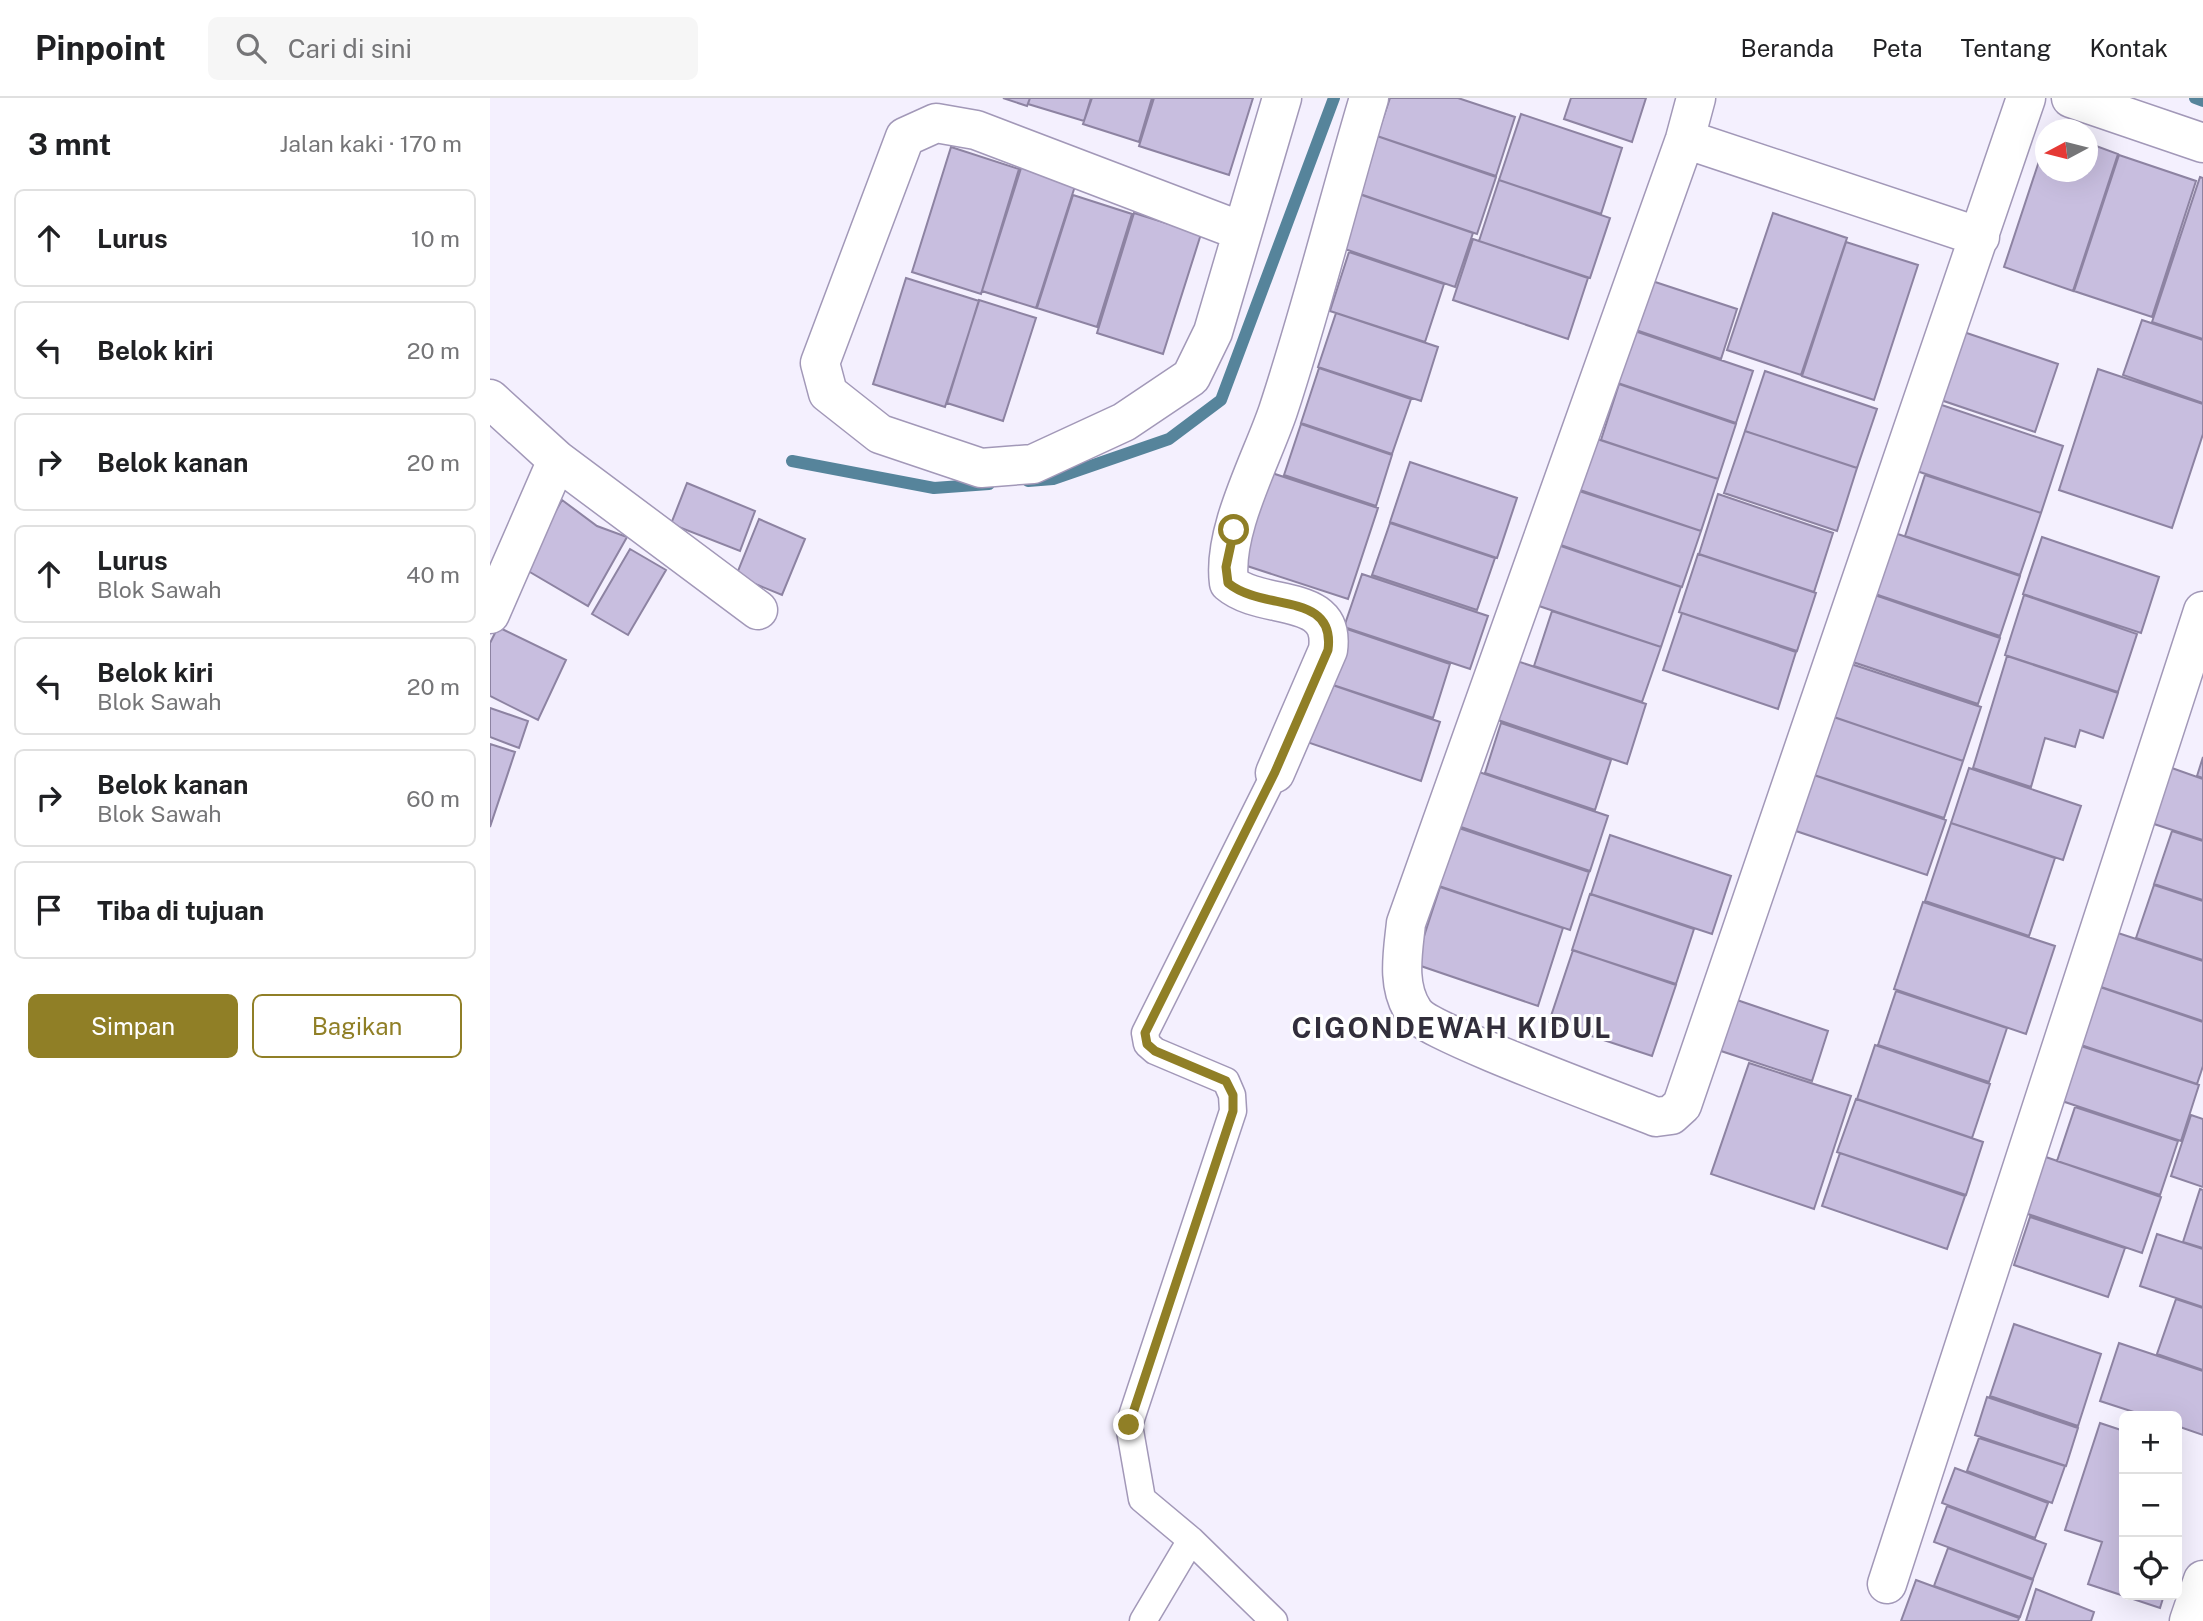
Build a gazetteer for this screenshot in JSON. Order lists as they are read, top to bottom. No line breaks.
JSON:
{"districts":["CIGONDEWAH KIDUL"],"north":"left","page":{"header":"Pinpoint","search":"Cari di sini","nav":["Beranda","Peta","Tentang","Kontak"],"heading":["3 mnt","Jalan kaki · 170 m"],"list":[["Lurus","10 m"],["Belok kiri","20 m"],["Belok kanan","20 m"],["Lurus","Blok Sawah","40 m"],["Belok kiri","Blok Sawah","20 m"],["Belok kanan","Blok Sawah","60 m"],"Tiba di tujuan"],"buttons":["Simpan","Bagikan"],"map_buttons":["+","−"]}}
